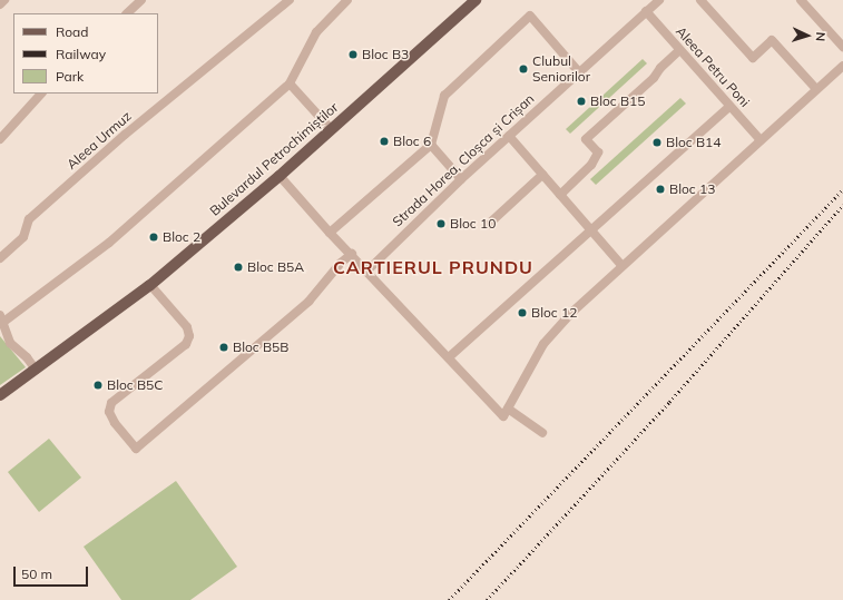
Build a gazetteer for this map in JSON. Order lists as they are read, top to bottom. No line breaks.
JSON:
{"streets":{"main road":["Bulevardul Petrochimiștilor"],"street":["Aleea Petru Poni","Aleea Urmuz","Strada Horea, Cloșca și Crișan"]},"crossings":[["Aleea Petru Poni","Strada Horea, Cloșca și Crișan"]],"districts":["CARTIERUL PRUNDU"],"places":["Bloc B3","Clubul Seniorilor","Bloc B15","Bloc 6","Bloc B14","Bloc 13","Bloc 10","Bloc 2","Bloc B5A","Bloc 12","Bloc B5B","Bloc B5C"],"legend":["Road","Railway","Park"],"scale_bar":"50 m","north":"right"}
